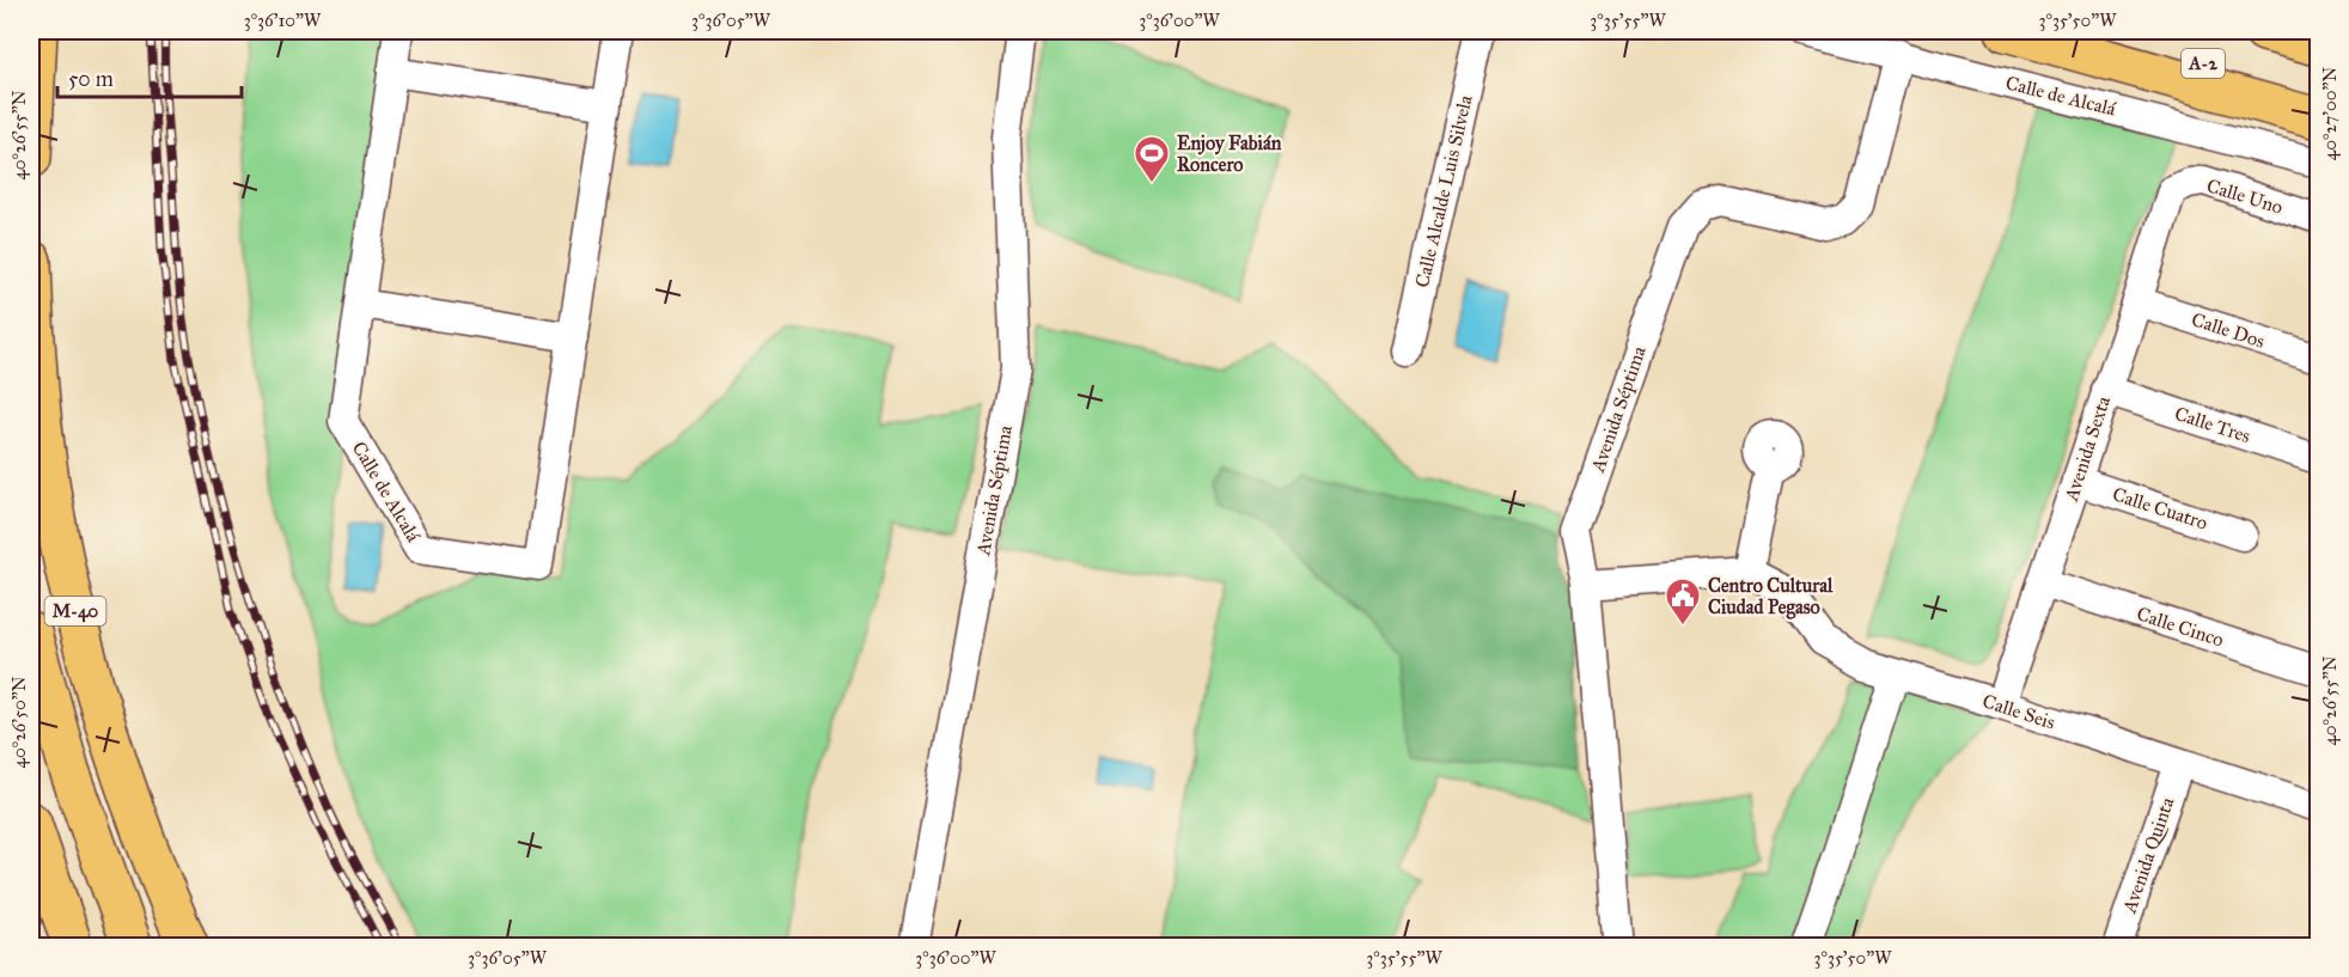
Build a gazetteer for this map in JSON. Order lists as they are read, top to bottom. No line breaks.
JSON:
{"streets":{"highway":["A-2","M-40"],"street":["Calle de Alcalá","Calle Alcalde Luis Silvela","Calle Uno","Calle Dos","Avenida Séptima","Calle Tres","Avenida Sexta","Calle Cuatro","Calle Cinco","Calle Seis","Avenida Quinta"]},"crossings":[["Calle de Alcalá","Avenida Séptima"],["Calle Uno","Avenida Sexta"],["Calle Dos","Avenida Sexta"],["Calle Tres","Avenida Sexta"],["Avenida Sexta","Calle Cuatro"],["Avenida Sexta","Calle Cinco"],["Avenida Sexta","Calle Seis"],["Calle Seis","Avenida Quinta"]],"places":{"sports":["Enjoy Fabián Roncero"],"public building":["Centro Cultural Ciudad Pegaso"]},"scale_bar":"50 m","coordinates":["3°36'10\"W","3°36'05\"W","3°36'00\"W","3°35'55\"W","3°35'50\"W","40°27'00\"N","40°26'55\"N","40°26'50\"N"]}
